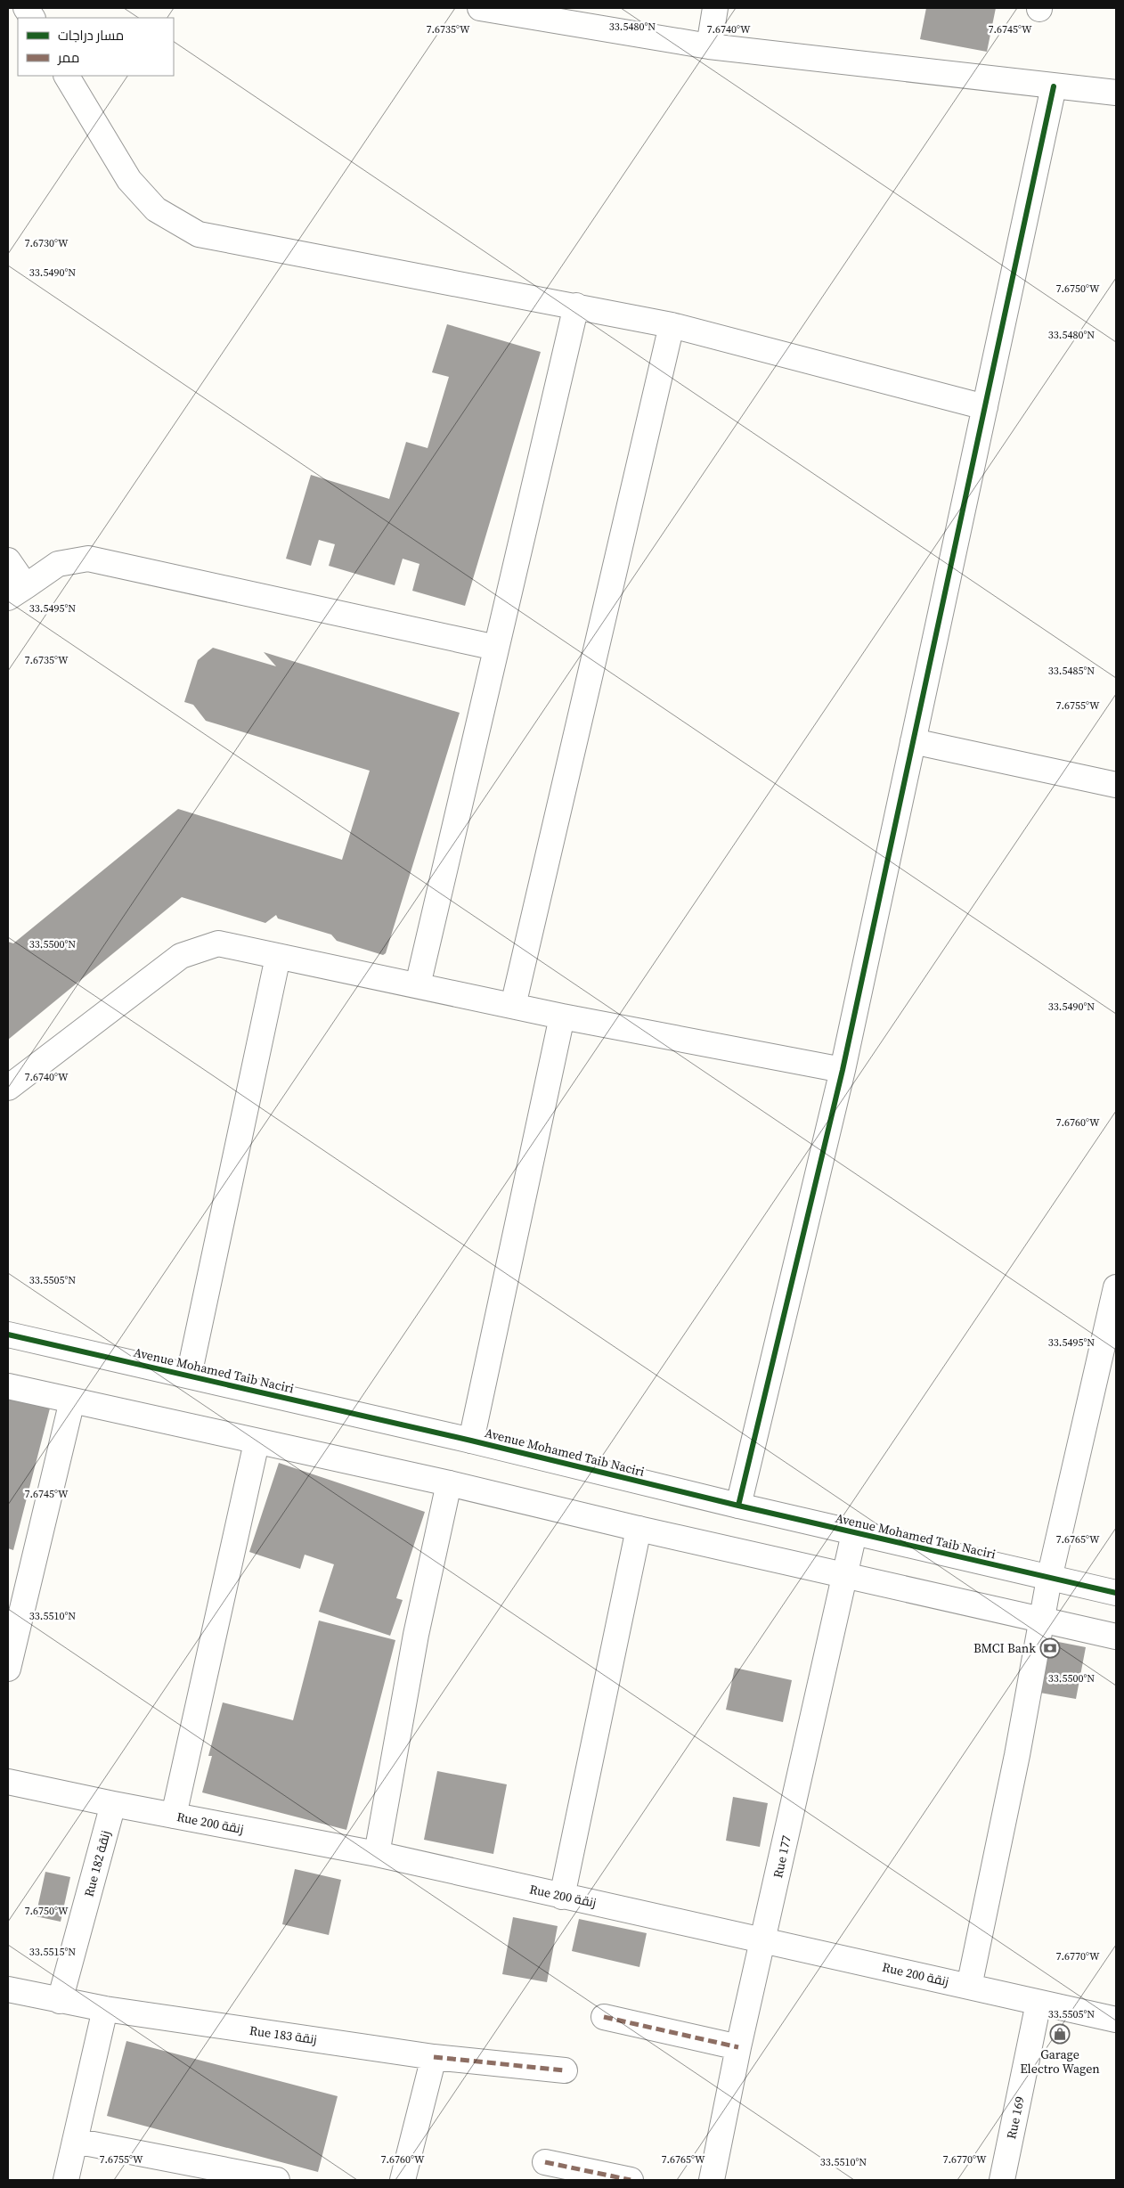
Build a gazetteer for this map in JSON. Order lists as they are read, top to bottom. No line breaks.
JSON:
{"streets":{"street":["Avenue Mohamed Taib Naciri","Rue 200 زنقة","Rue 177","Rue 182 زنقة","Rue 183 زنقة","Rue 169"]},"crossings":[["Avenue Mohamed Taib Naciri","Rue 177"],["Rue 200 زنقة","Rue 177"],["Rue 200 زنقة","Rue 182 زنقة"],["Rue 200 زنقة","Rue 169"],["Rue 182 زنقة","Rue 183 زنقة"]],"places":{"bank":["BMCI Bank"],"shop":["Garage Electro Wagen"]},"legend":["مسار دراجات","ممر"],"coordinates":["33.5480°N","7.6735°W","7.6740°W","7.6745°W","7.6730°W","33.5490°N","7.6750°W","33.5495°N","33.5485°N","7.6755°W","33.5500°N","7.6760°W","33.5505°N","7.6765°W","33.5510°N","33.5515°N","7.6770°W"]}
